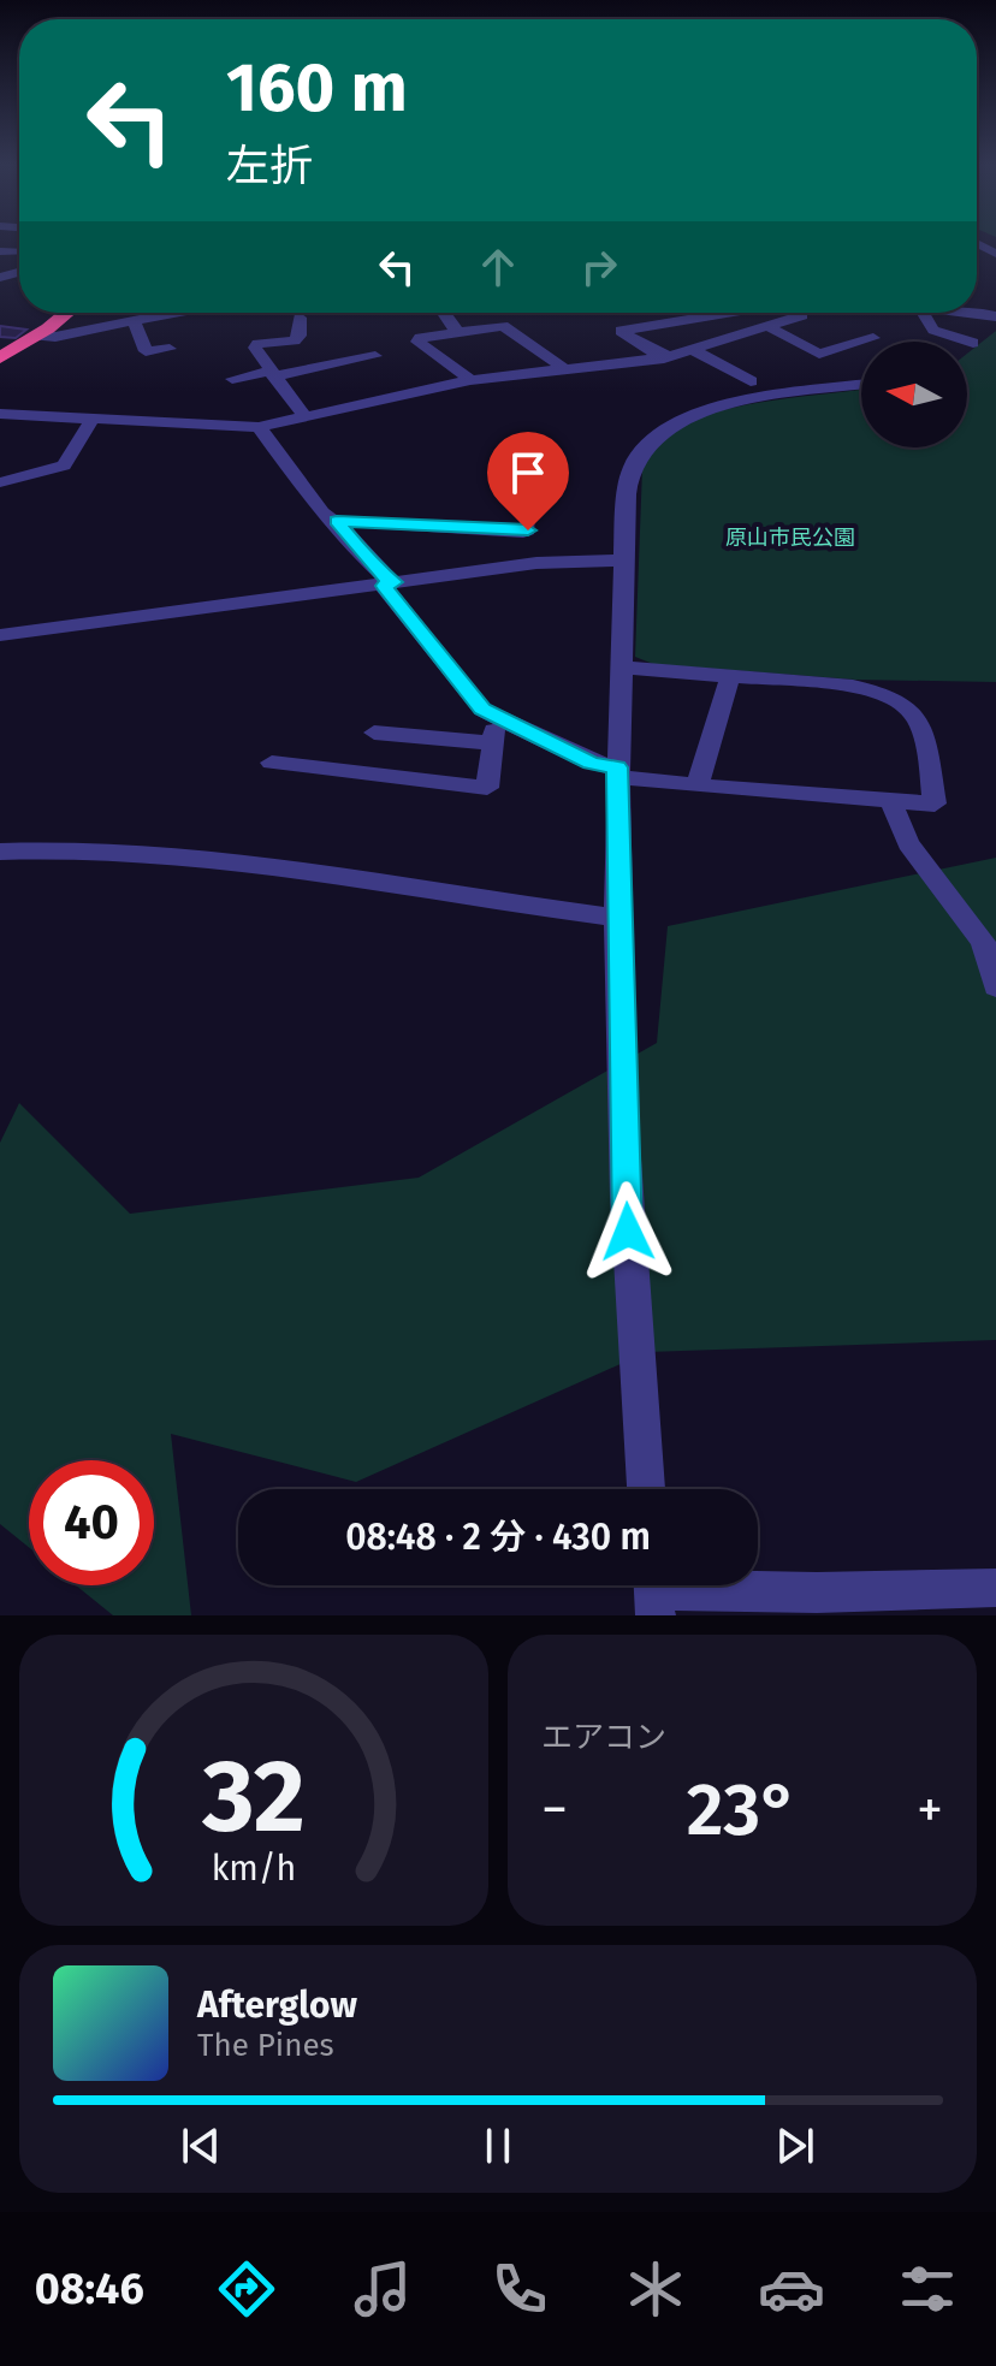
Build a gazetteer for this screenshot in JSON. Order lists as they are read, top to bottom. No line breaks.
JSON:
{"parks":["原山市民公園"],"north":"left","page":{"turn":["160 m","左折"],"limit":"40","trip":"08:48 · 2 分 · 430 m","tile":"エアコン","heat":["−","23°","+"],"song":["Afterglow","The Pines"],"tabs":"08:46","gauge":["32","km/h"]}}
